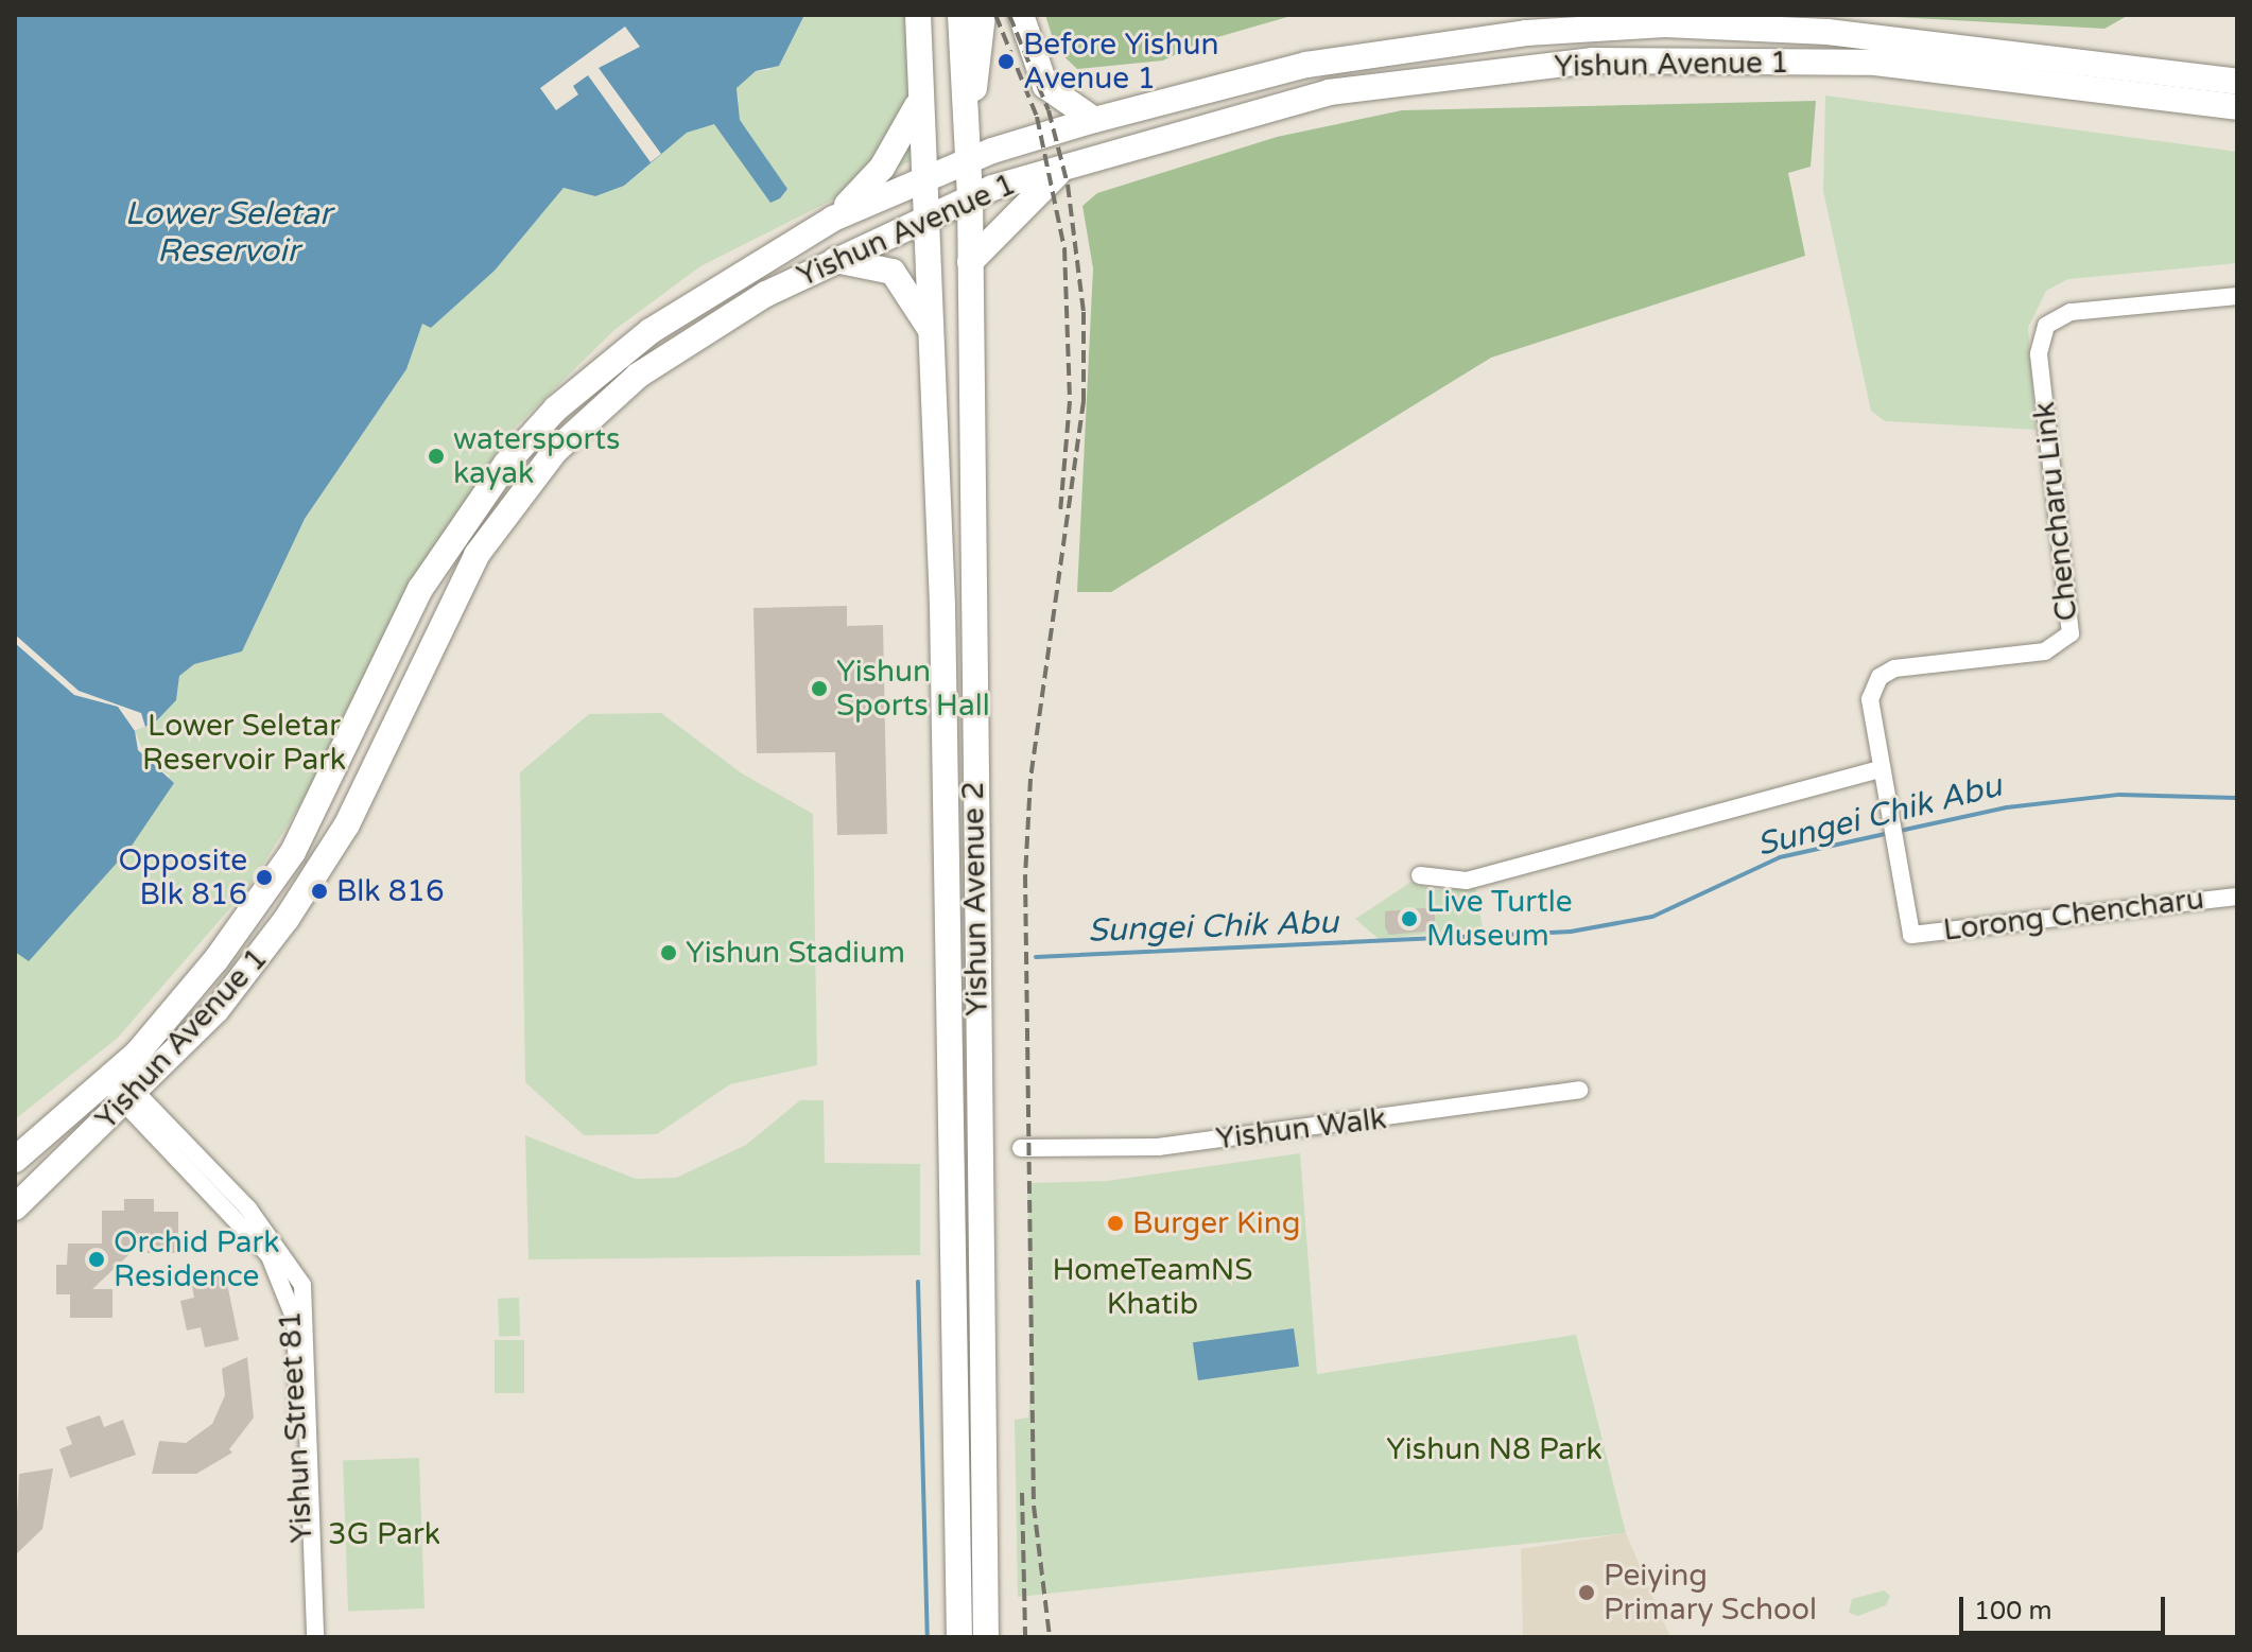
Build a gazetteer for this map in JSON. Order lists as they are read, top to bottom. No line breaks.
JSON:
{"streets":{"main road":["Yishun Avenue 1","Yishun Avenue 2"],"street":["Chencharu Link","Lorong Chencharu","Yishun Walk","Yishun Street 81"]},"crossings":[["Yishun Avenue 1","Yishun Avenue 2"],["Yishun Avenue 1","Yishun Street 81"],["Chencharu Link","Lorong Chencharu"]],"water":["Lower Seletar Reservoir","Sungei Chik Abu"],"parks":["Lower Seletar Reservoir Park","HomeTeamNS Khatib","Yishun N8 Park","3G Park"],"places":["Before Yishun Avenue 1","watersports kayak","Yishun Sports Hall","Opposite Blk 816","Blk 816","Live Turtle Museum","Yishun Stadium","Burger King","Orchid Park Residence","Peiying Primary School"],"scale_bar":"100 m"}
